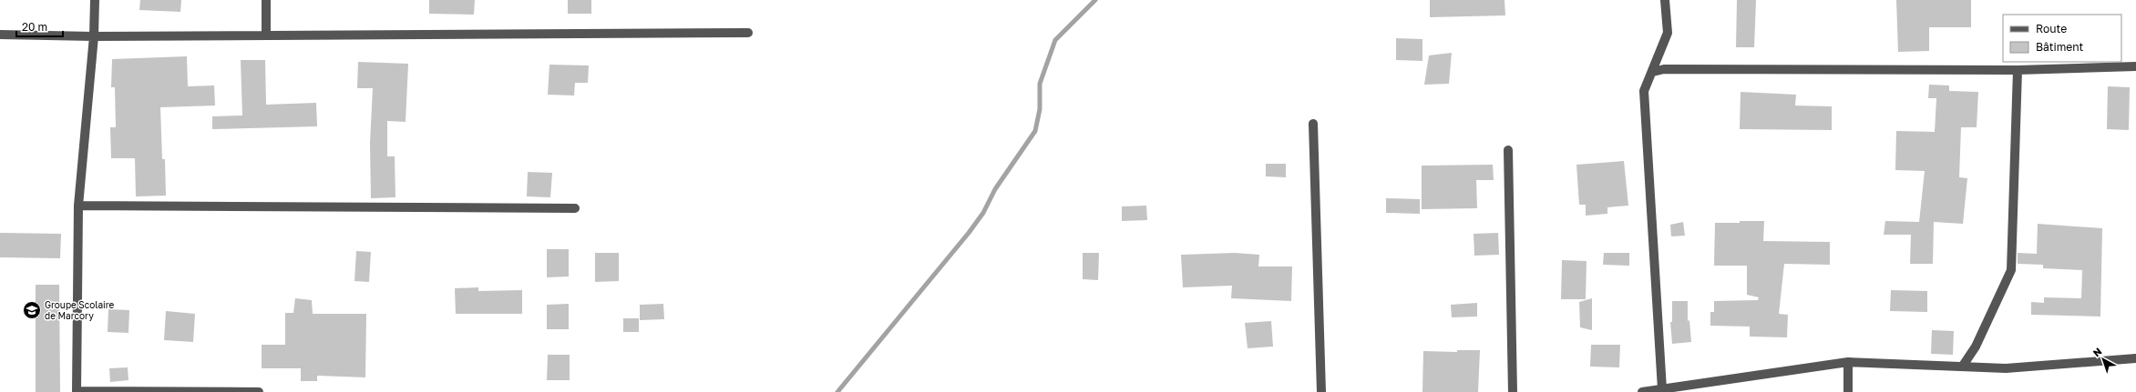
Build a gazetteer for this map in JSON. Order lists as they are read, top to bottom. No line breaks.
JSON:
{"places":{"school or university":["Groupe Scolaire de Marcory"]},"legend":["Route","Bâtiment"],"scale_bar":"20 m","north":"top left"}
